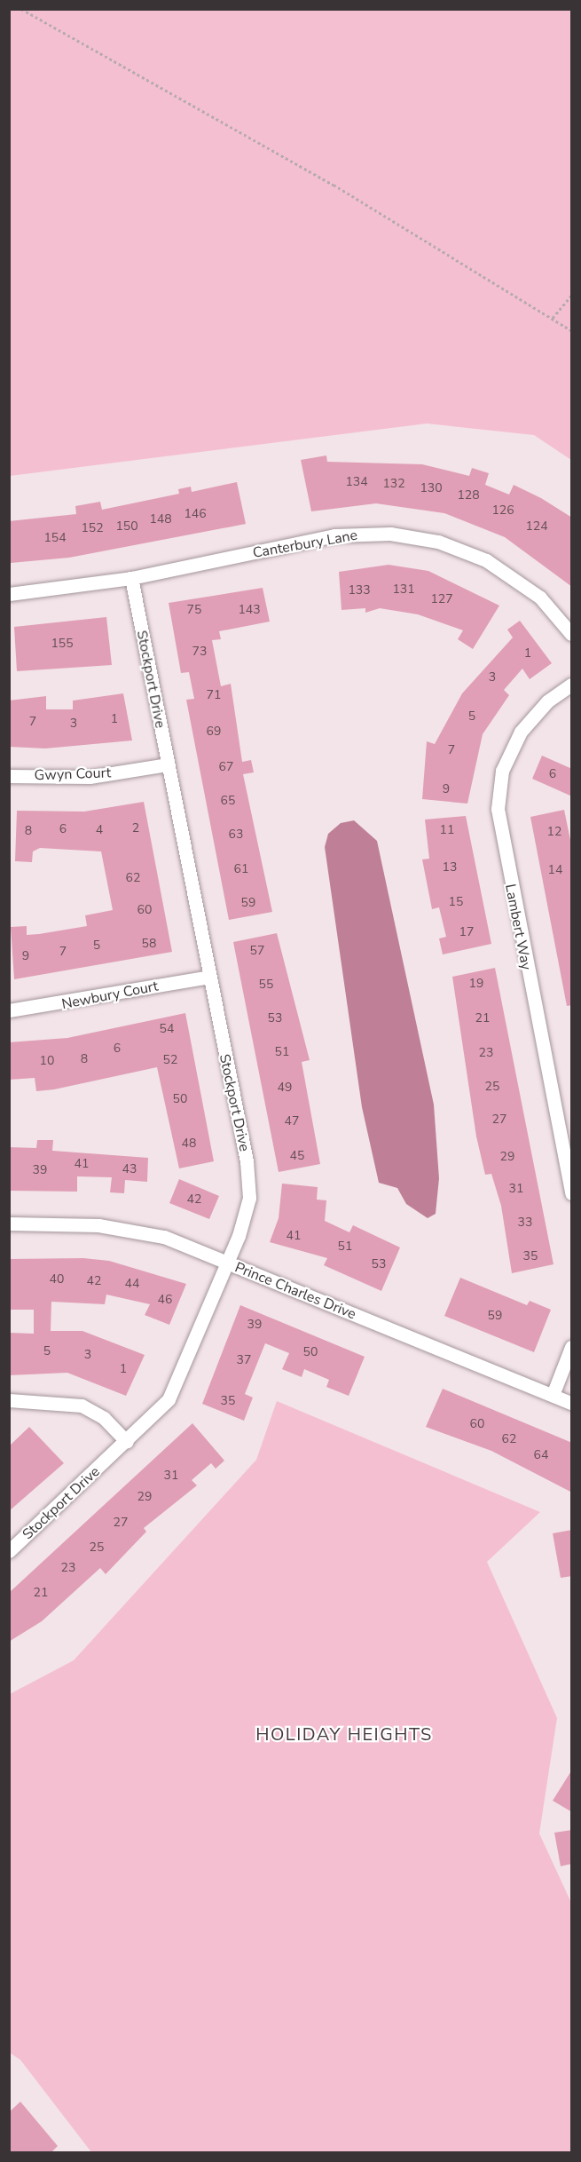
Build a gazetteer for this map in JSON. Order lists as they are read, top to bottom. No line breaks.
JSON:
{"streets":{"street":["Canterbury Lane","Stockport Drive","Gwyn Court","Lambert Way","Newbury Court","Prince Charles Drive"]},"crossings":[["Canterbury Lane","Stockport Drive"],["Stockport Drive","Gwyn Court"],["Stockport Drive","Newbury Court"],["Stockport Drive","Prince Charles Drive"]],"districts":["HOLIDAY HEIGHTS"],"house_numbers":["134","132","130","128","126","146","148","150","124","152","154","131","133","127","75","143","155","73","1","3","71","5","1","7","3","69","7","67","6","9","65","2","6","4","11","8","12","63","13","61","14","62","15","59","60","17","58","5","57","7","9","19","55","53","21","54","6","51","23","8","52","10","25","49","50","27","47","48","45","29","41","43","39","31","42","33","41","51","35","53","40","42","44","46","59","39","5","50","3","37","1","35","60","62","64","31","29","27","25","23","21"]}
